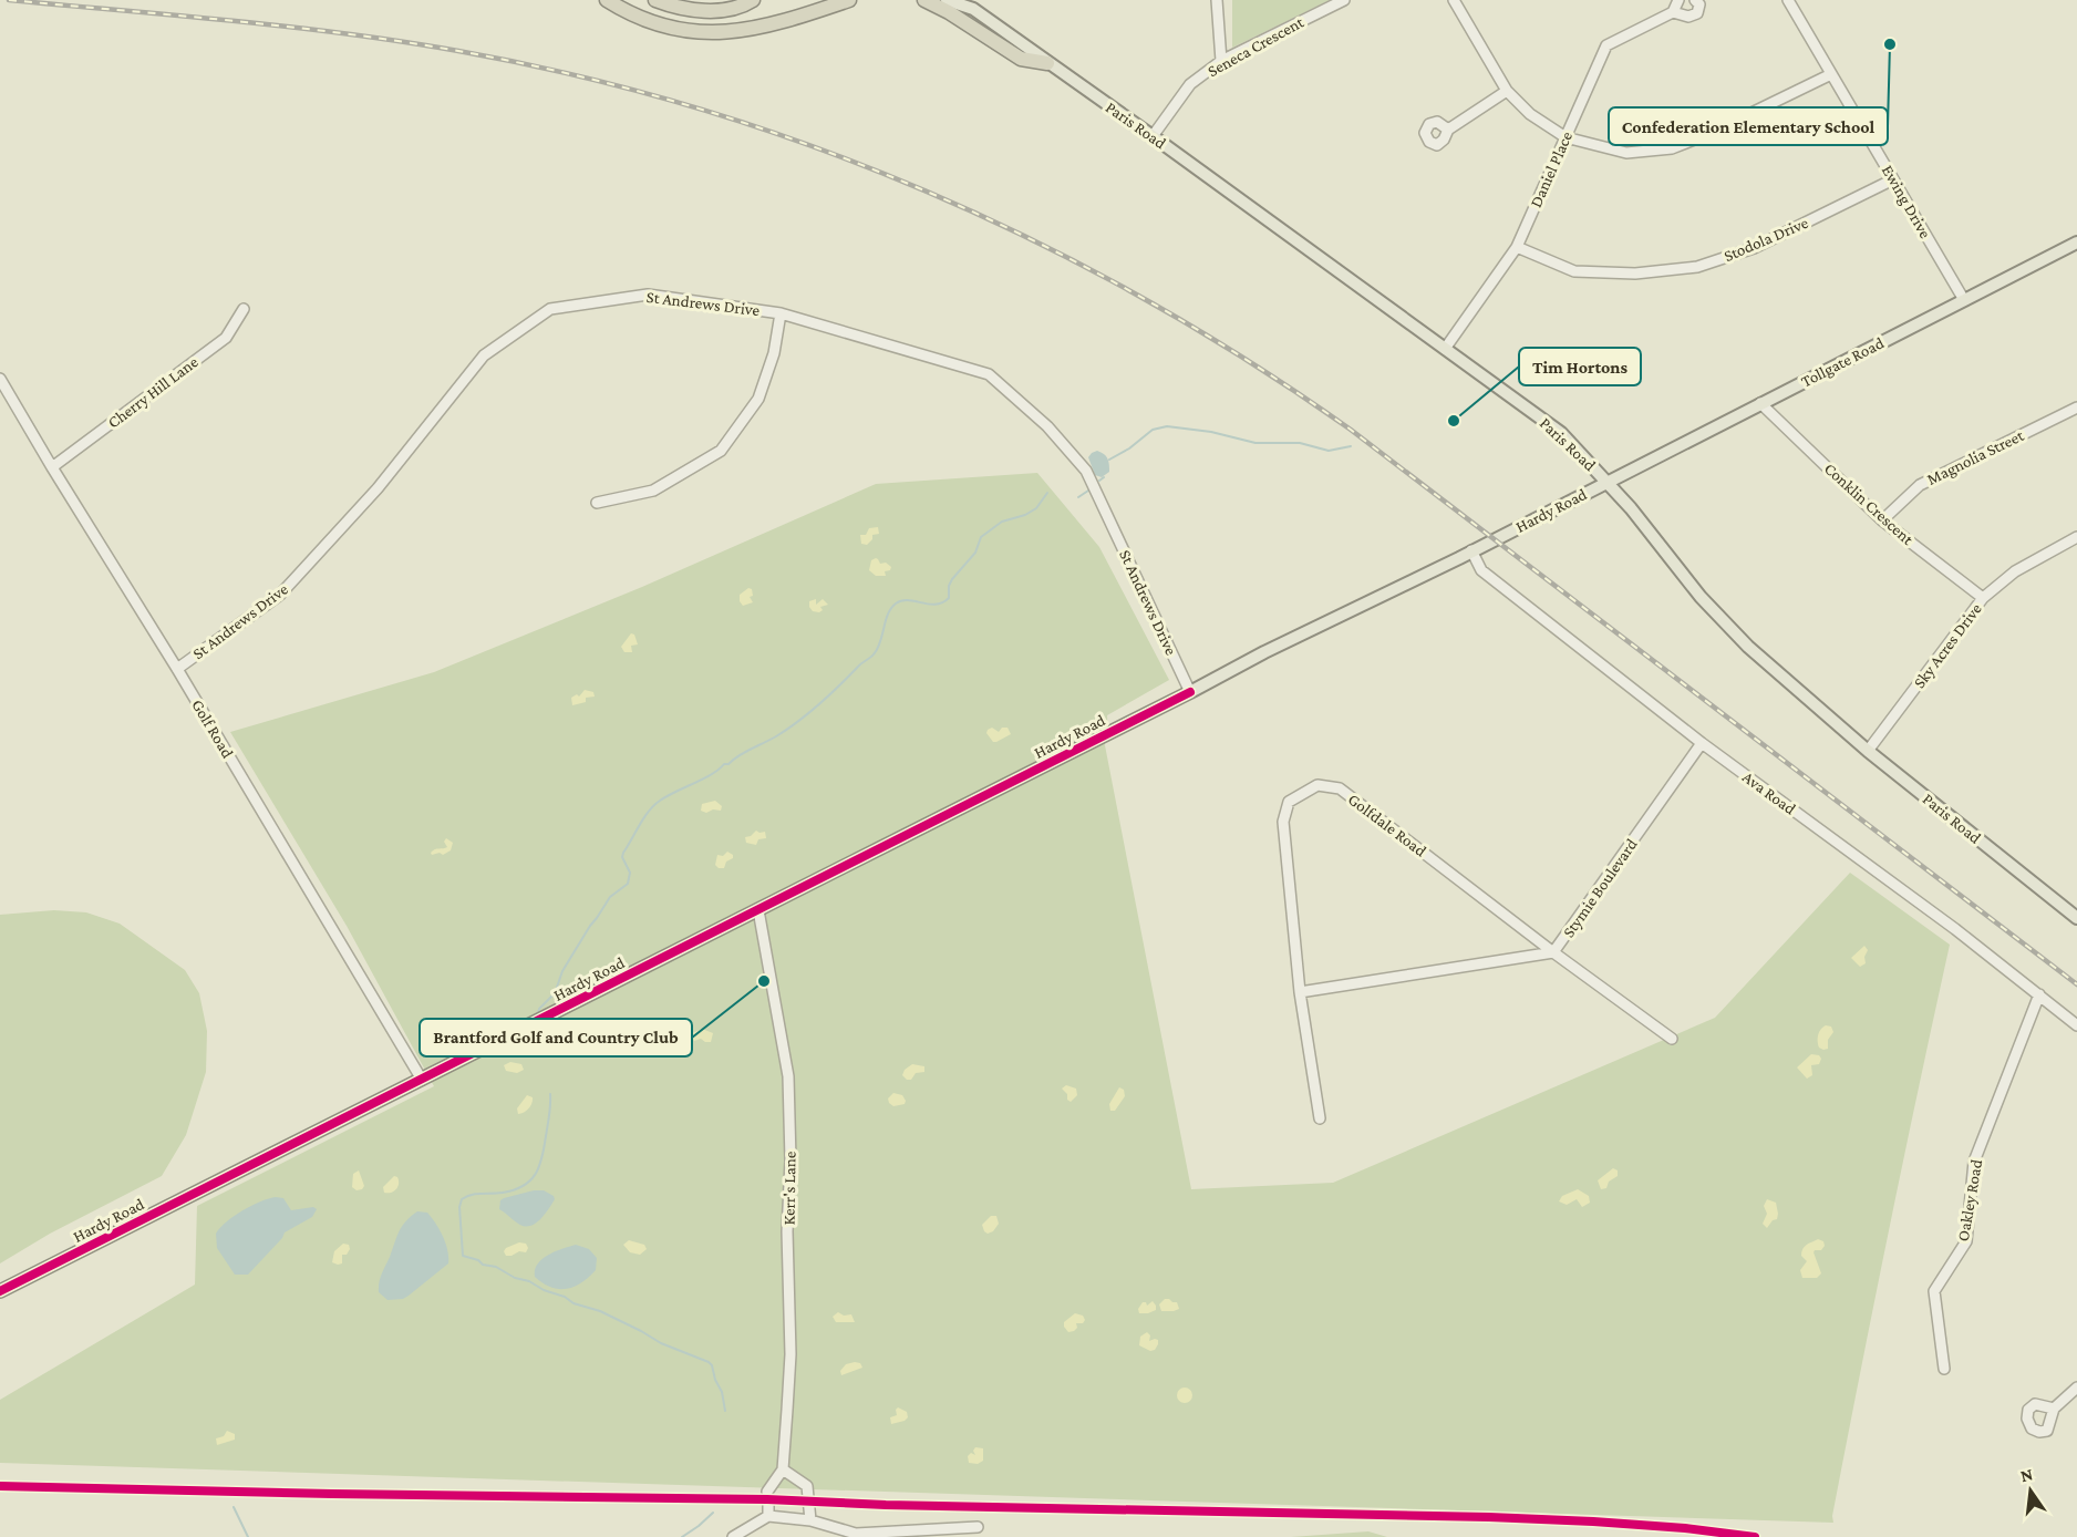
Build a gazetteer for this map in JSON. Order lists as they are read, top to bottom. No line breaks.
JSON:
{"streets":{"main road":["Paris Road","Tollgate Road","Hardy Road"],"street":["Seneca Crescent","Daniel Place","Ewing Drive","Stodola Drive","St Andrews Drive","Cherry Hill Lane","Magnolia Street","Conklin Crescent","Sky Acres Drive","Golf Road","Ava Road","Golfdale Road","Stymie Boulevard","Kerr's Lane","Oakley Road"]},"crossings":[["Seneca Crescent","Paris Road"],["Paris Road","Daniel Place"],["Paris Road","Tollgate Road"],["Paris Road","Hardy Road"],["Paris Road","Sky Acres Drive"],["Daniel Place","Stodola Drive"],["Ewing Drive","Stodola Drive"],["Ewing Drive","Tollgate Road"],["St Andrews Drive","Hardy Road"],["St Andrews Drive","Golf Road"],["Tollgate Road","Conklin Crescent"],["Tollgate Road","Hardy Road"],["Cherry Hill Lane","Golf Road"],["Magnolia Street","Conklin Crescent"],["Conklin Crescent","Sky Acres Drive"],["Hardy Road","Golf Road"],["Hardy Road","Ava Road"],["Hardy Road","Kerr's Lane"],["Ava Road","Stymie Boulevard"],["Ava Road","Oakley Road"],["Golfdale Road","Stymie Boulevard"]],"places":["Confederation Elementary School","Tim Hortons","Brantford Golf and Country Club"],"north":"top"}
